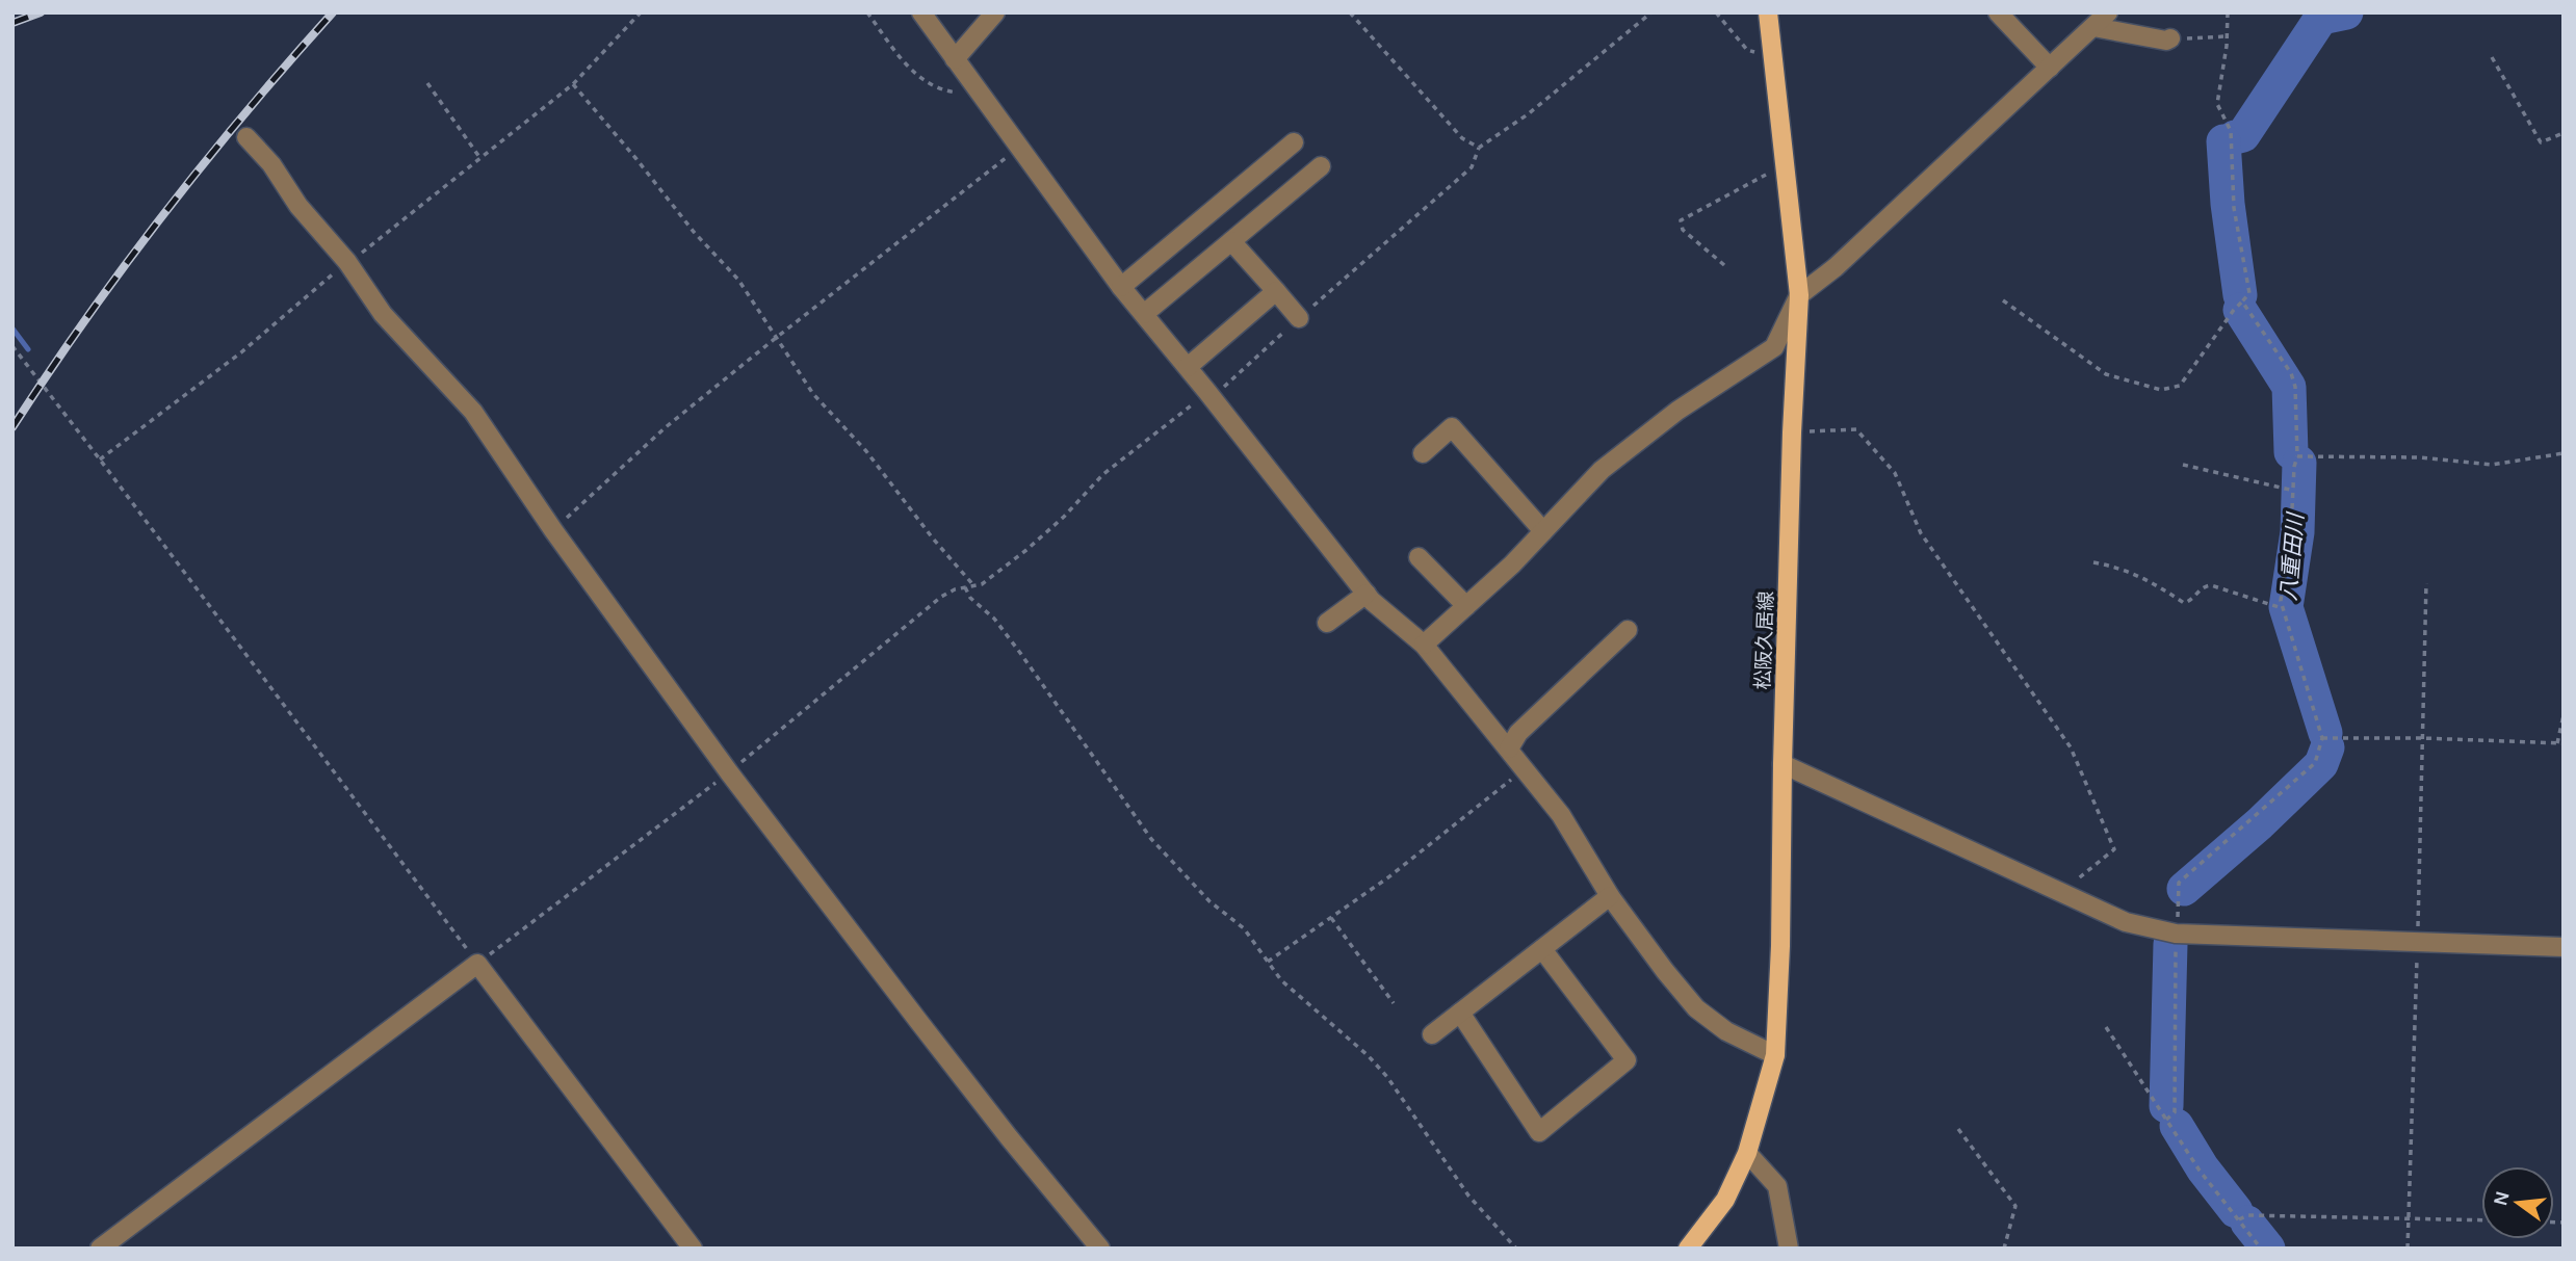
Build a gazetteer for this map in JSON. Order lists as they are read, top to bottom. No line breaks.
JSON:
{"streets":{"main road":["松阪久居線"]},"water":["八重田川"],"north":"left"}
